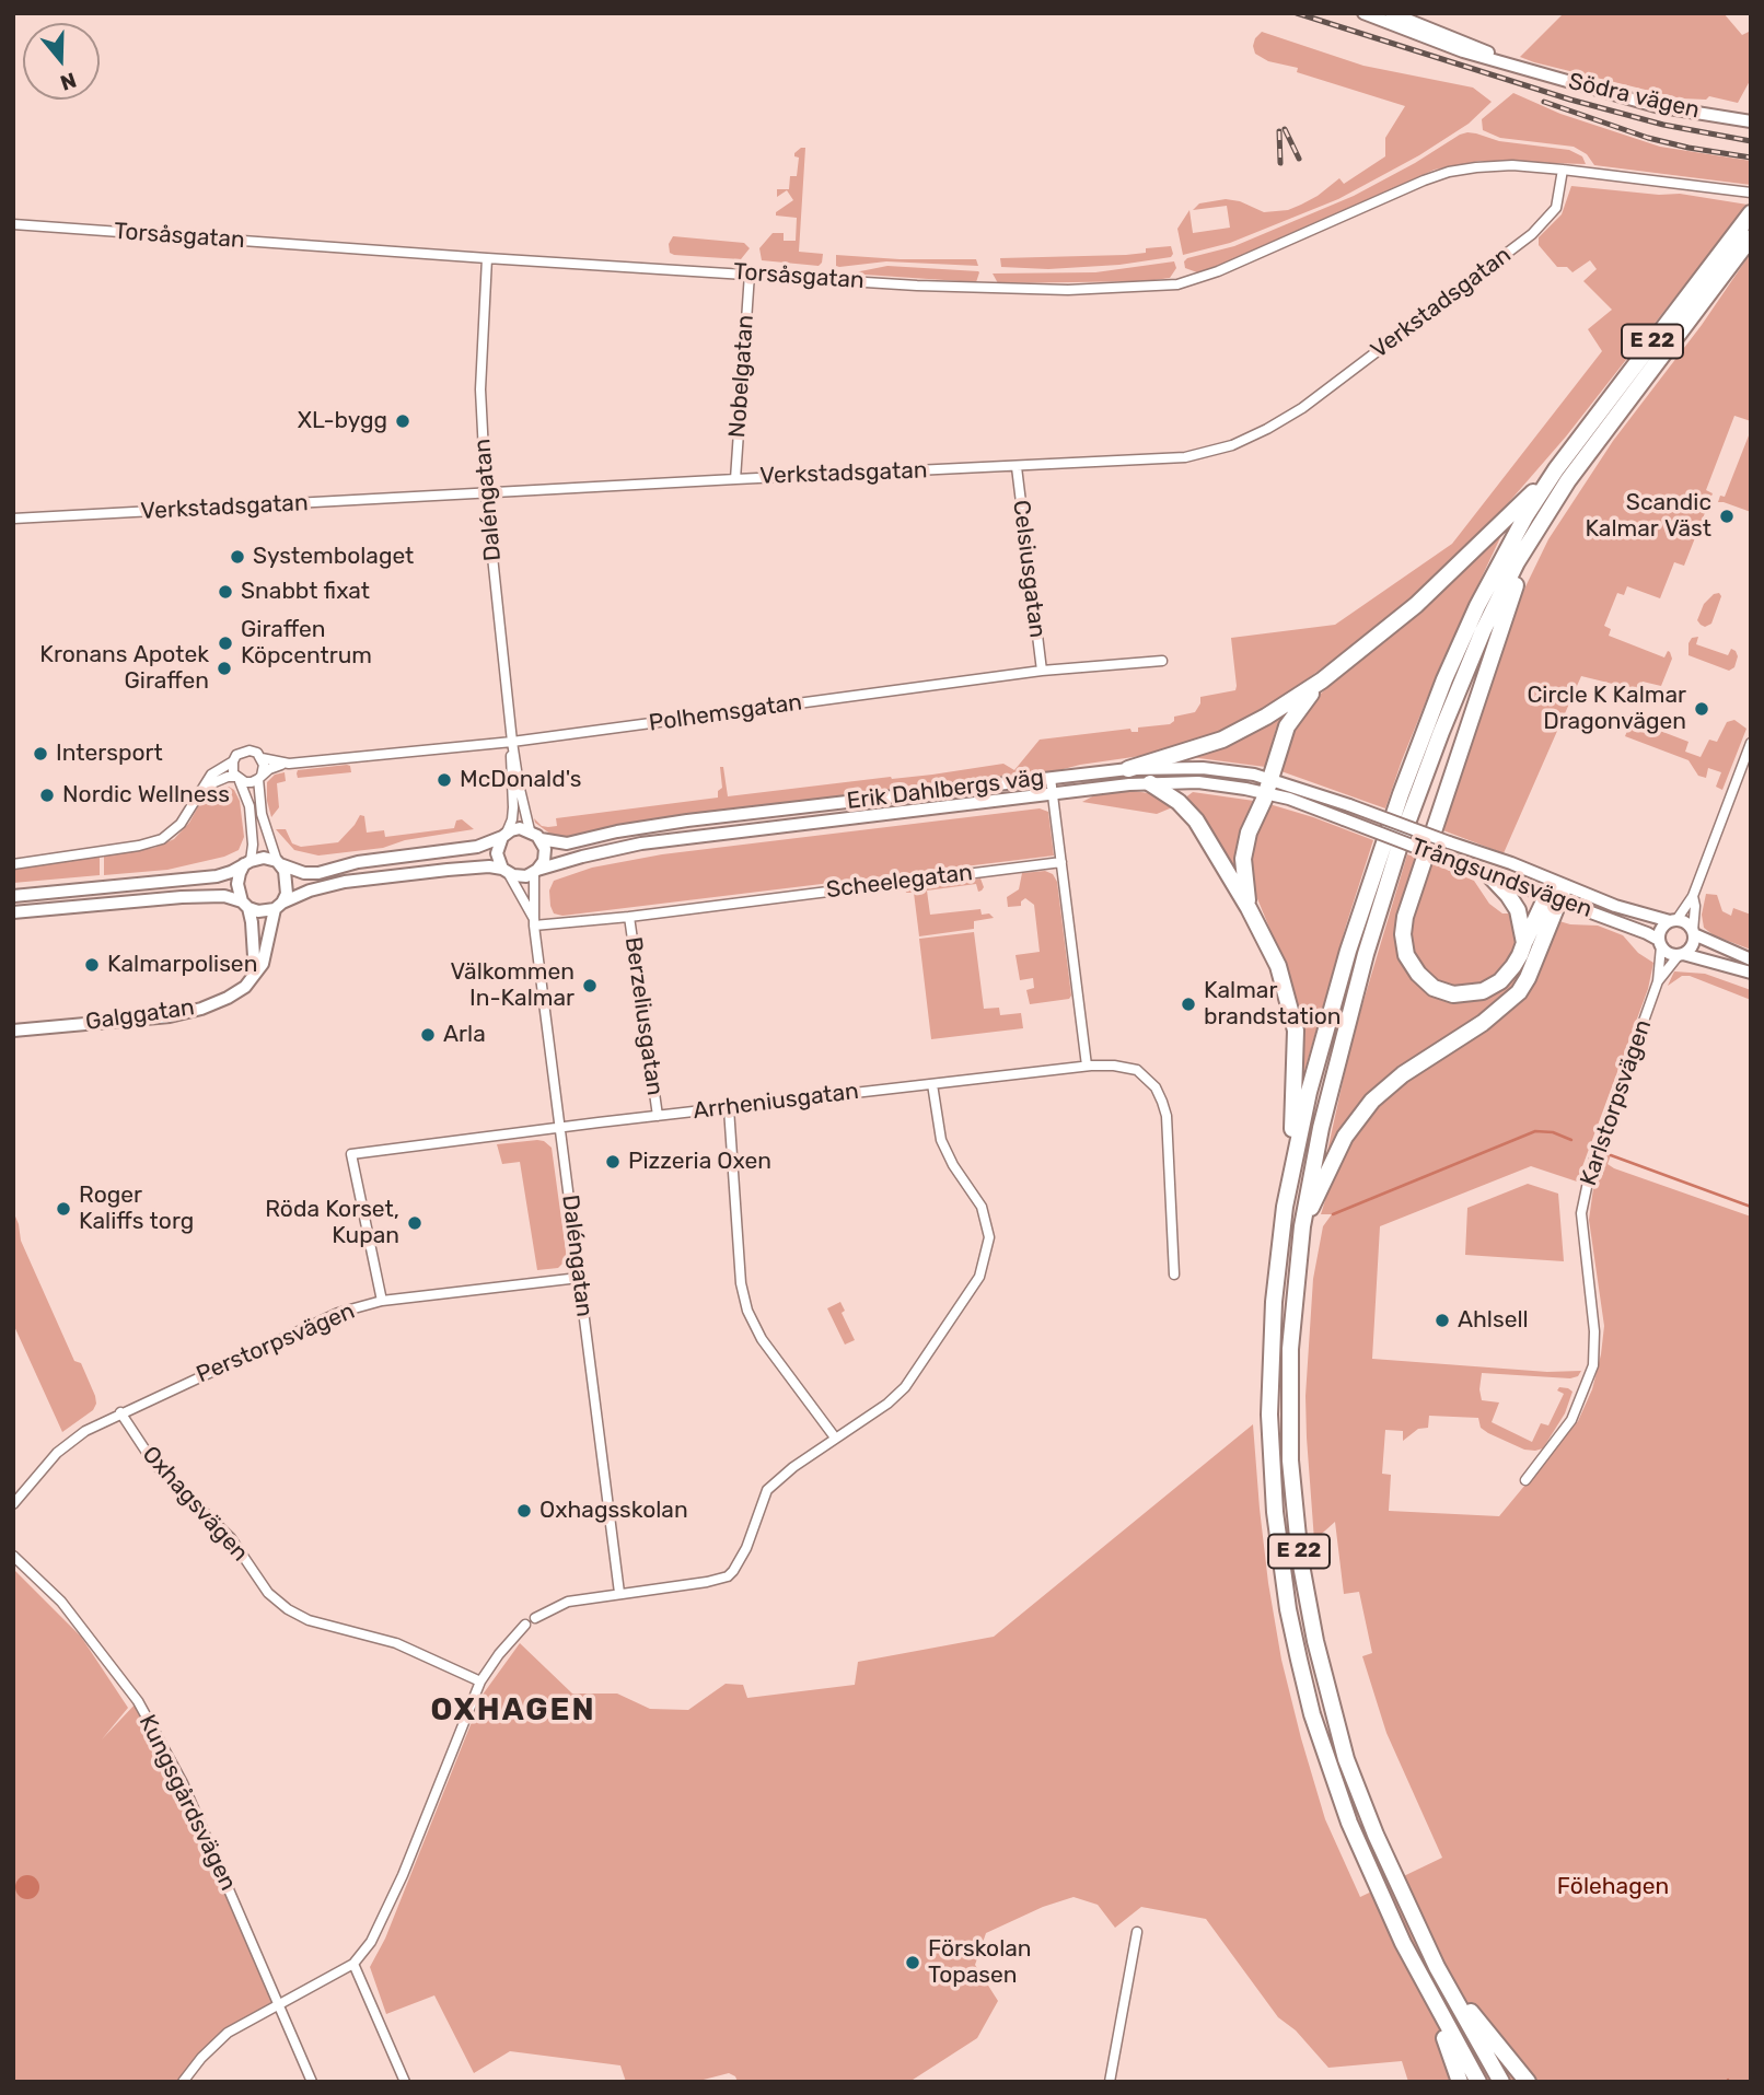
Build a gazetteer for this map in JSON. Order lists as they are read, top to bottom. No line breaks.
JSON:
{"streets":{"highway":["E 22"],"main road":["Södra vägen","Erik Dahlbergs väg","Trångsundsvägen","Galggatan"],"street":["Torsåsgatan","Verkstadsgatan","Nobelgatan","Daléngatan","Celsiusgatan","Polhemsgatan","Scheelegatan","Berzeliusgatan","Arrheniusgatan","Karlstorpsvägen","Perstorpsvägen","Oxhagsvägen","Kungsgårdsvägen"]},"crossings":[["Torsåsgatan","Verkstadsgatan"],["Torsåsgatan","Nobelgatan"],["Torsåsgatan","Daléngatan"],["Verkstadsgatan","Nobelgatan"],["Verkstadsgatan","Daléngatan"],["Verkstadsgatan","Celsiusgatan"],["Daléngatan","Polhemsgatan"],["Daléngatan","Erik Dahlbergs väg"],["Daléngatan","Scheelegatan"],["Daléngatan","Arrheniusgatan"],["Daléngatan","Perstorpsvägen"],["Celsiusgatan","Polhemsgatan"],["Erik Dahlbergs väg","Trångsundsvägen"],["Erik Dahlbergs väg","Galggatan"],["Trångsundsvägen","Karlstorpsvägen"],["Scheelegatan","Berzeliusgatan"],["Berzeliusgatan","Arrheniusgatan"],["Arrheniusgatan","Perstorpsvägen"],["Perstorpsvägen","Oxhagsvägen"]],"districts":["OXHAGEN"],"parks":["Fölehagen"],"places":["XL-bygg","Scandic Kalmar Väst","Systembolaget","Snabbt fixat","Giraffen Köpcentrum","Kronans Apotek Giraffen","Circle K Kalmar Dragonvägen","Intersport","McDonald's","Nordic Wellness","Kalmarpolisen","Välkommen In-Kalmar","Kalmar brandstation","Arla","Pizzeria Oxen","Roger Kaliffs torg","Röda Korset, Kupan","Ahlsell","Oxhagsskolan","Förskolan Topasen"],"north":"bottom"}
